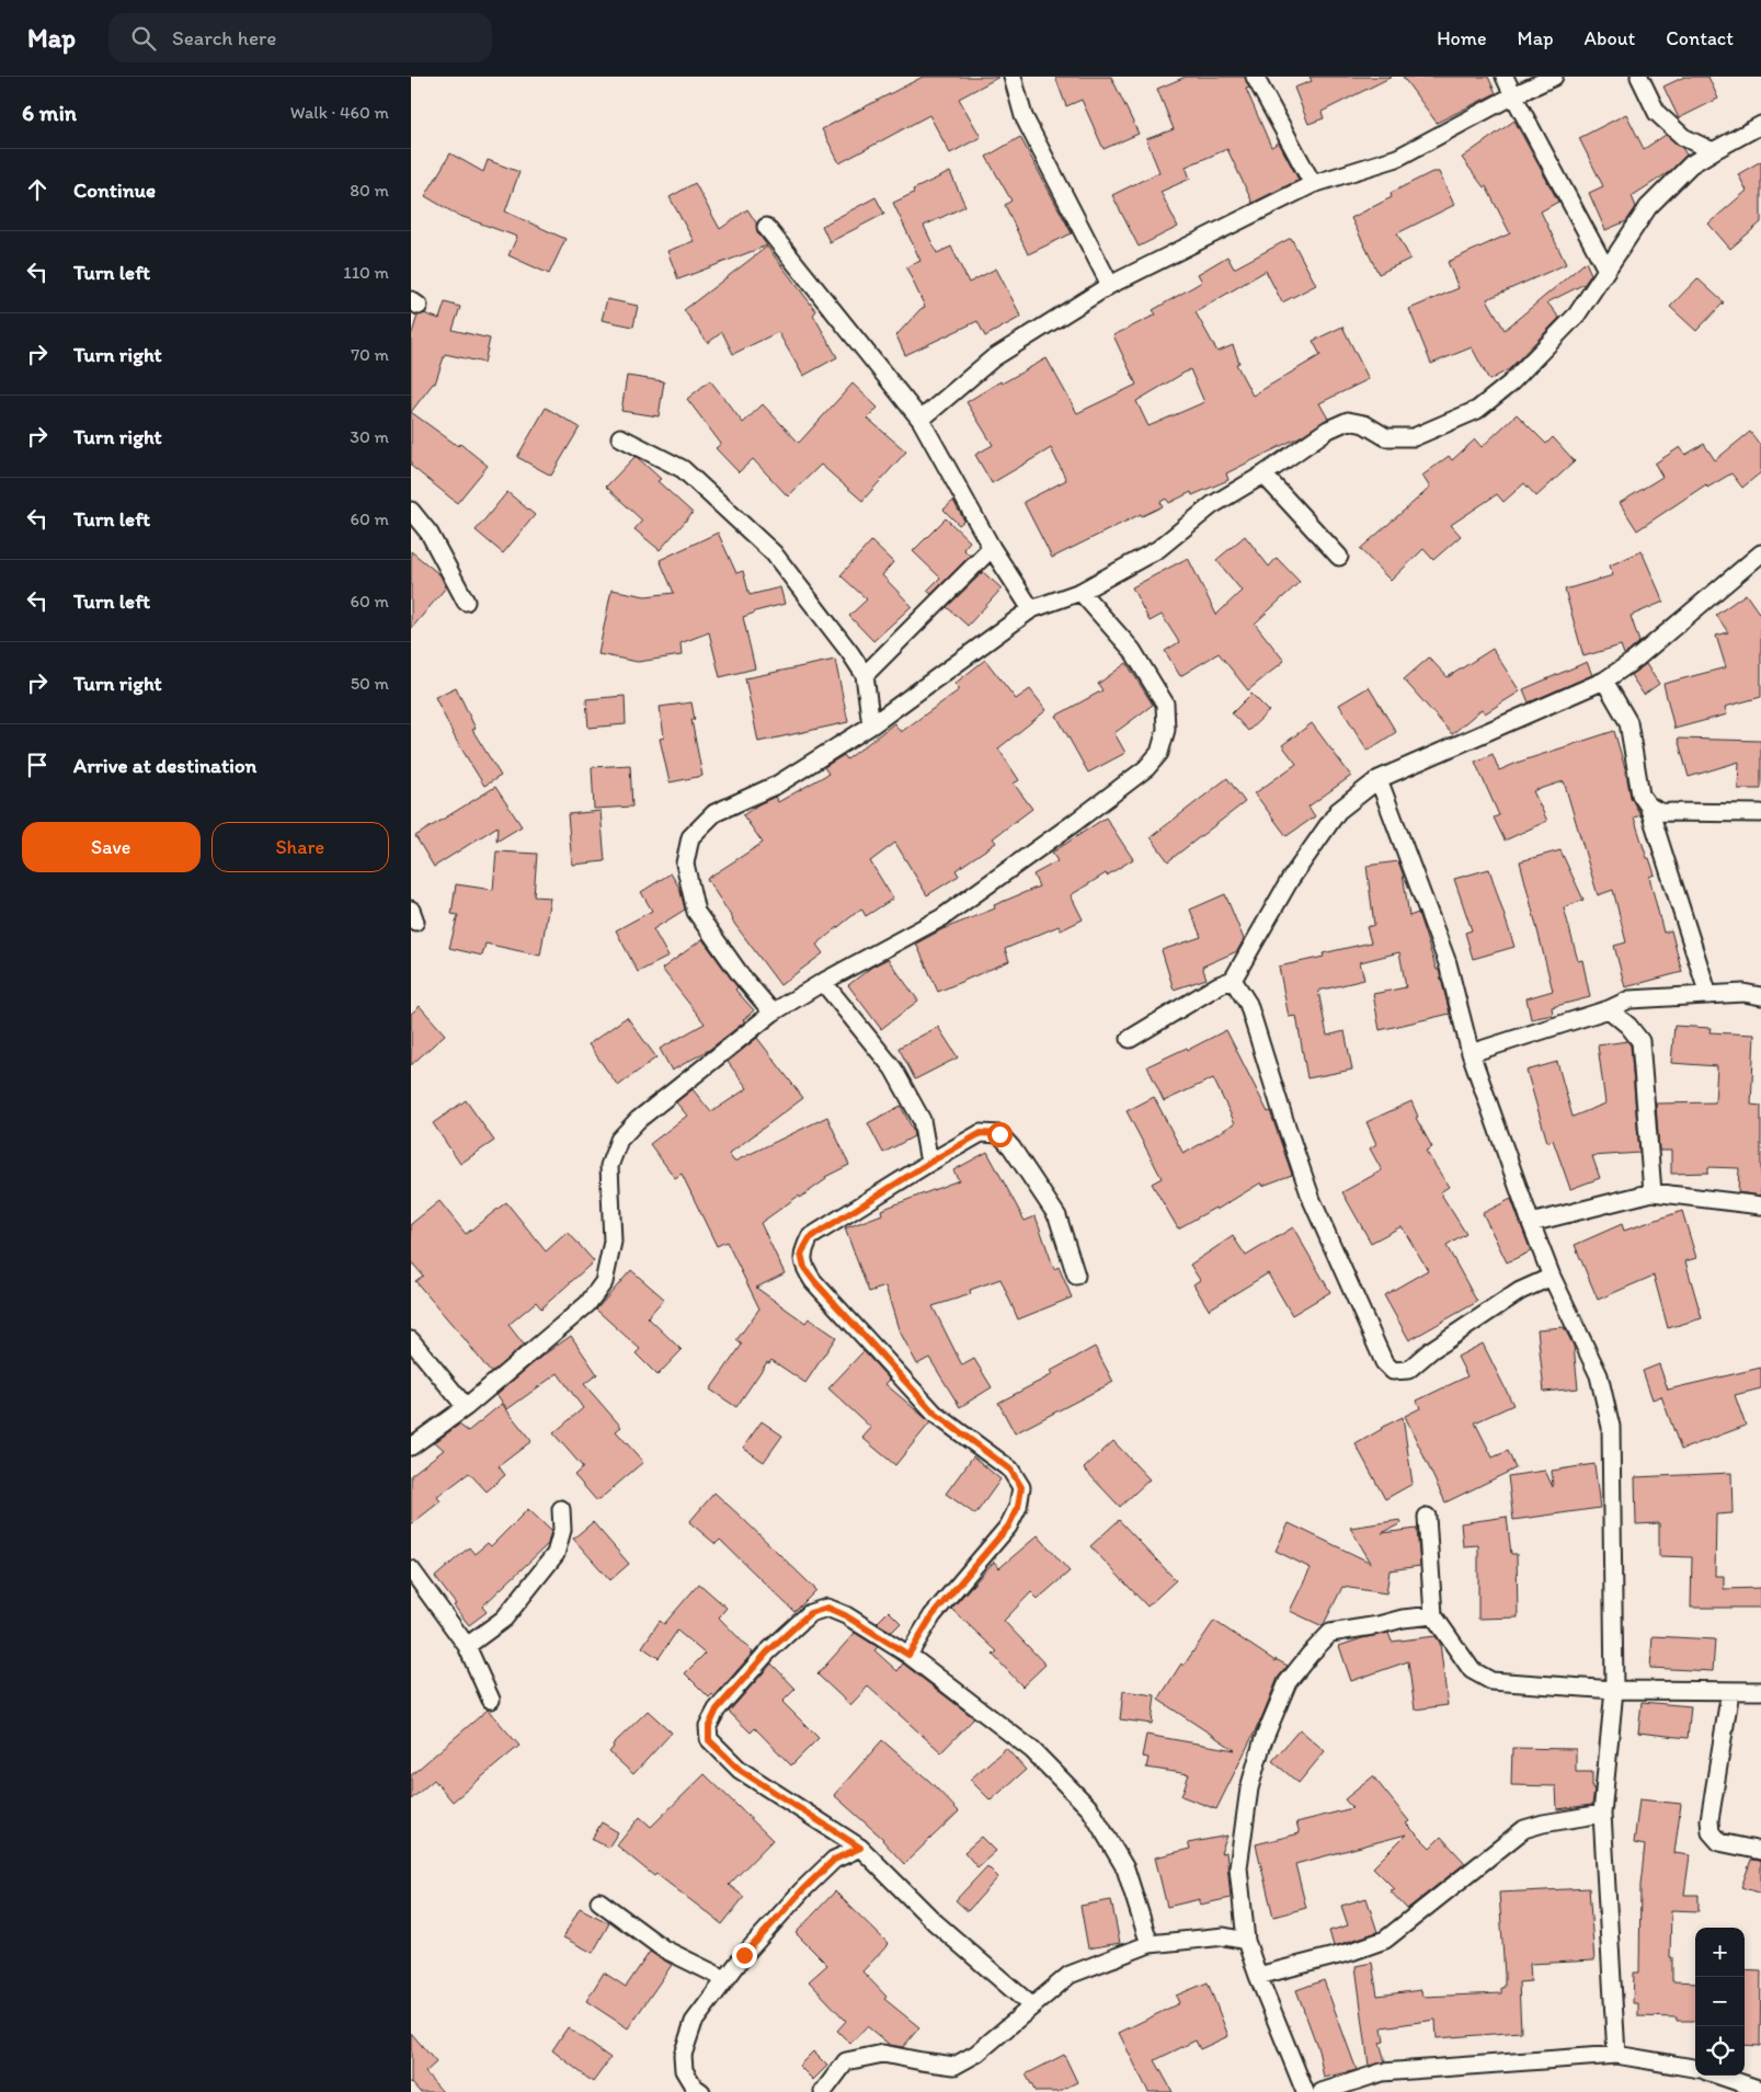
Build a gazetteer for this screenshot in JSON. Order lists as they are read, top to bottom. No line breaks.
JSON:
{"page":{"header":"Map","search":"Search here","nav":["Home","Map","About","Contact"],"heading":["6 min","Walk · 460 m"],"list":[["Continue","80 m"],["Turn left","110 m"],["Turn right","70 m"],["Turn right","30 m"],["Turn left","60 m"],["Turn left","60 m"],["Turn right","50 m"],"Arrive at destination"],"buttons":["Save","Share"],"map_buttons":["+","−"]}}
